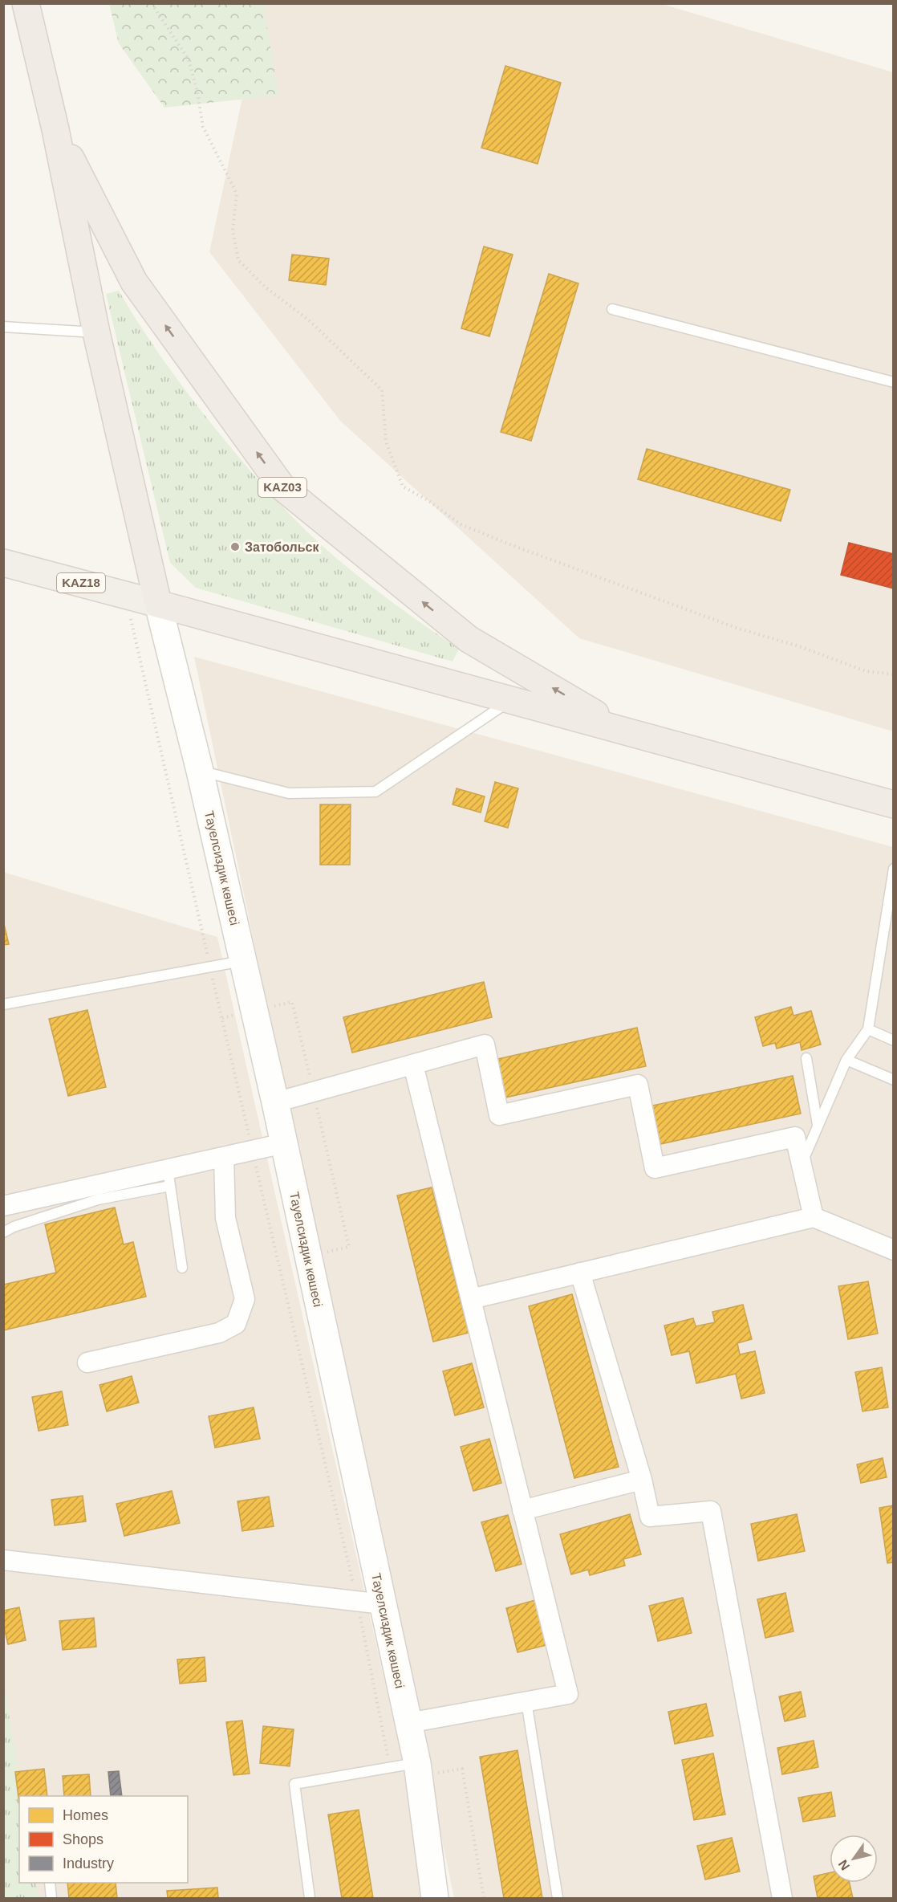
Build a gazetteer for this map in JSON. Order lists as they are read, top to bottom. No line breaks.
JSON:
{"streets":{"highway":["KАZ03"],"main road":["KAZ18"],"street":["Тауелсиздик көшесі"]},"crossings":[["KАZ03","KAZ18"],["KАZ03","Тауелсиздик көшесі"],["KAZ18","Тауелсиздик көшесі"]],"places":["Затобольск"],"legend":["Homes","Shops","Industry"],"north":"bottom left"}
